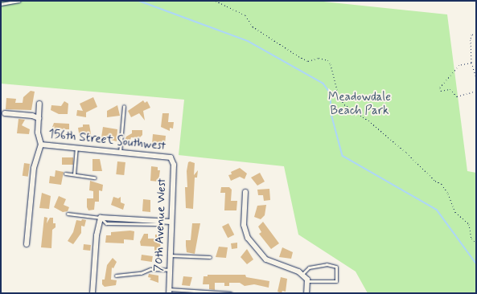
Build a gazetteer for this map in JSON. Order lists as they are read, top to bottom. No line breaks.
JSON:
{"streets":{"street":["156th Street Southwest","70th Avenue West"]},"crossings":[["156th Street Southwest","70th Avenue West"]],"parks":["Meadowdale Beach Park"]}
